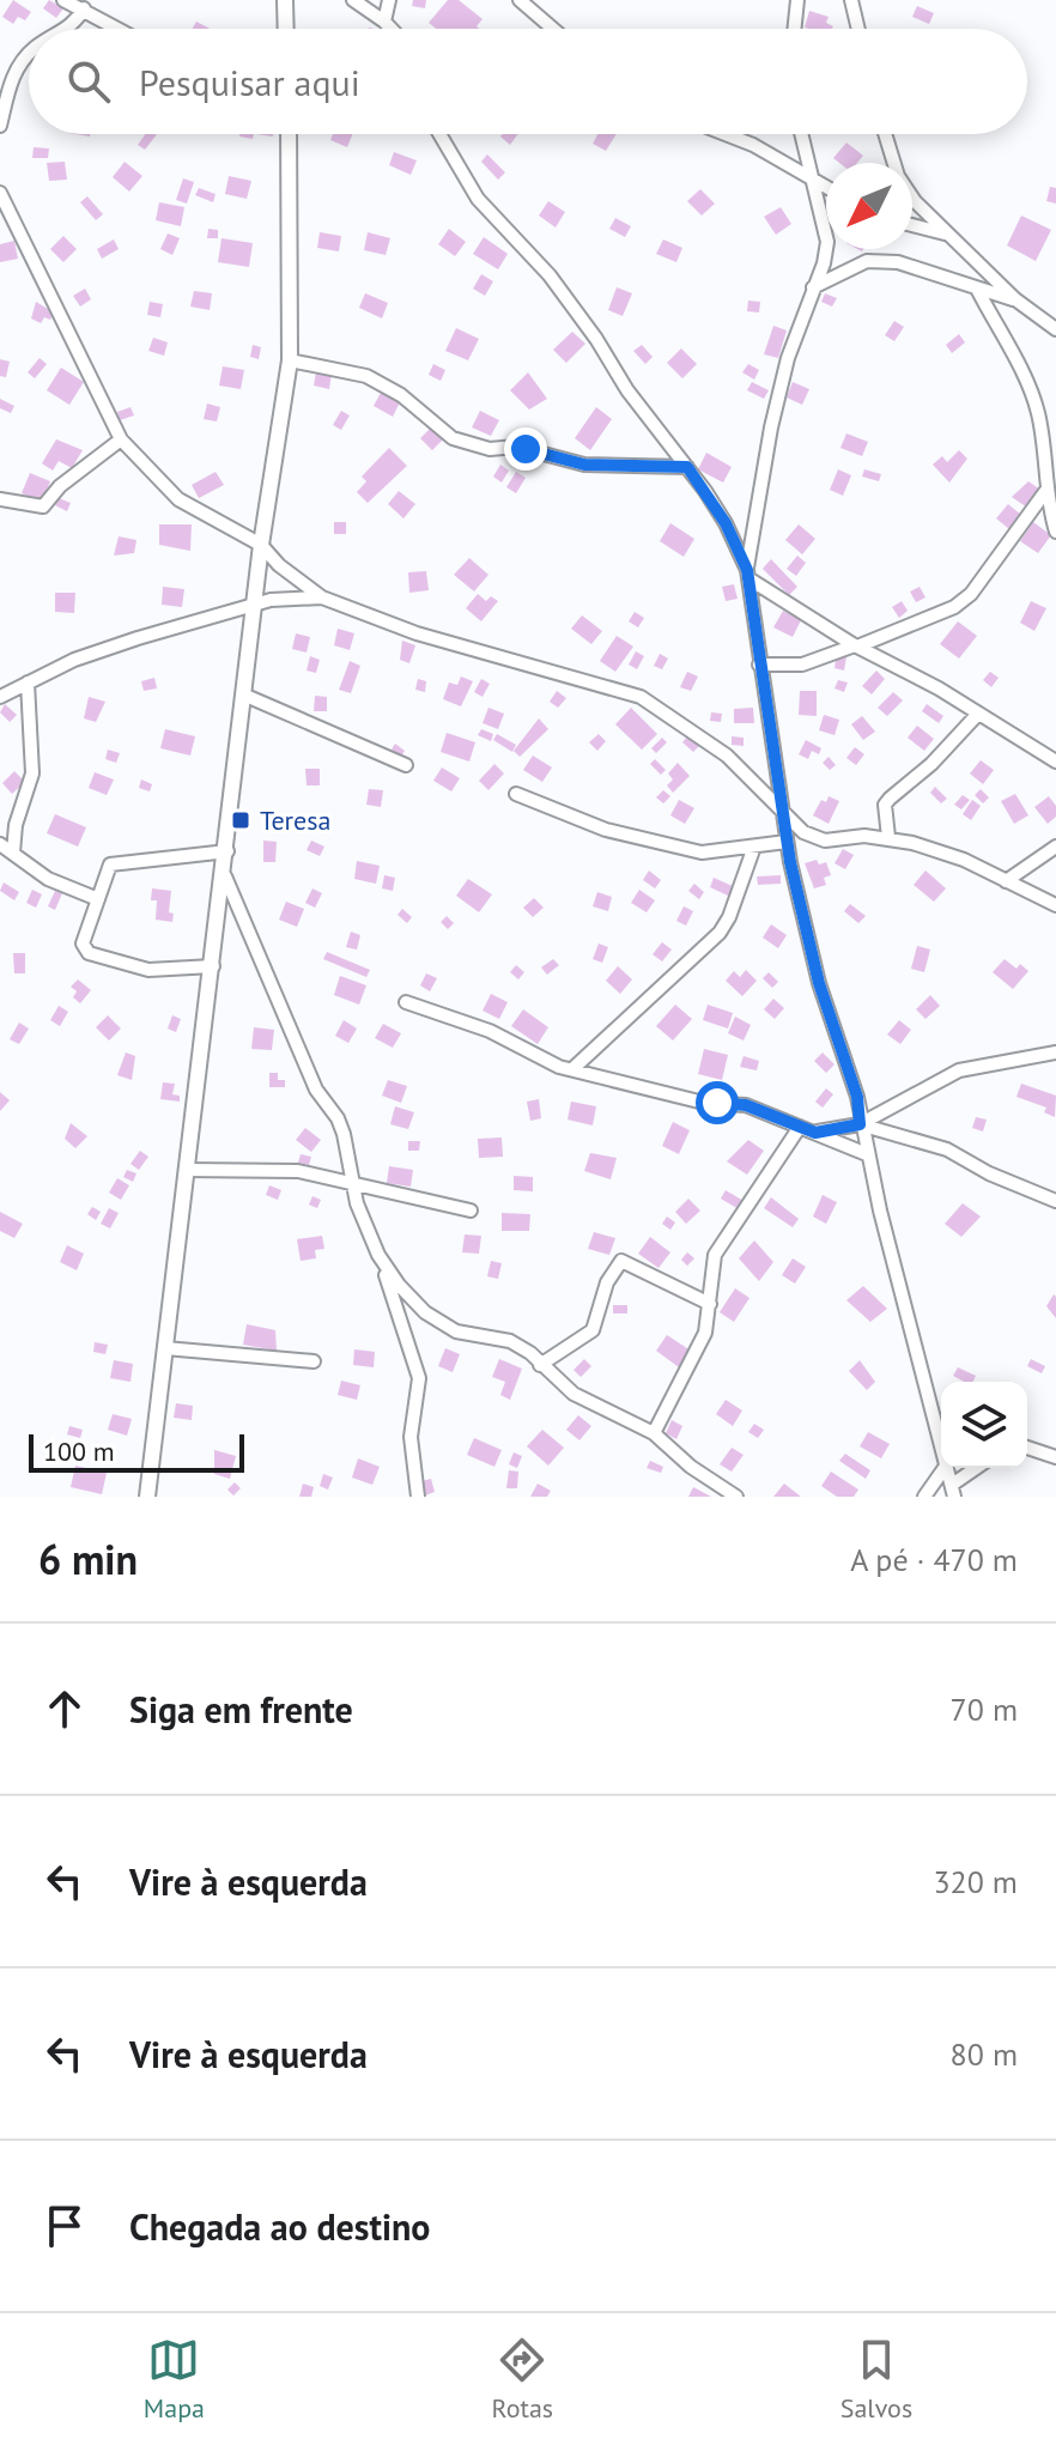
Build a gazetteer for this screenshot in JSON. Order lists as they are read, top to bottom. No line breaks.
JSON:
{"places":{"transit":["Teresa"]},"scale_bar":"100 m","north":"bottom left","page":{"search":"Pesquisar aqui","scale":"100 m","heading":["6 min","A pé · 470 m"],"list":[["Siga em frente","70 m"],["Vire à esquerda","320 m"],["Vire à esquerda","80 m"],"Chegada ao destino"],"nav":["Mapa","Rotas","Salvos"]}}
